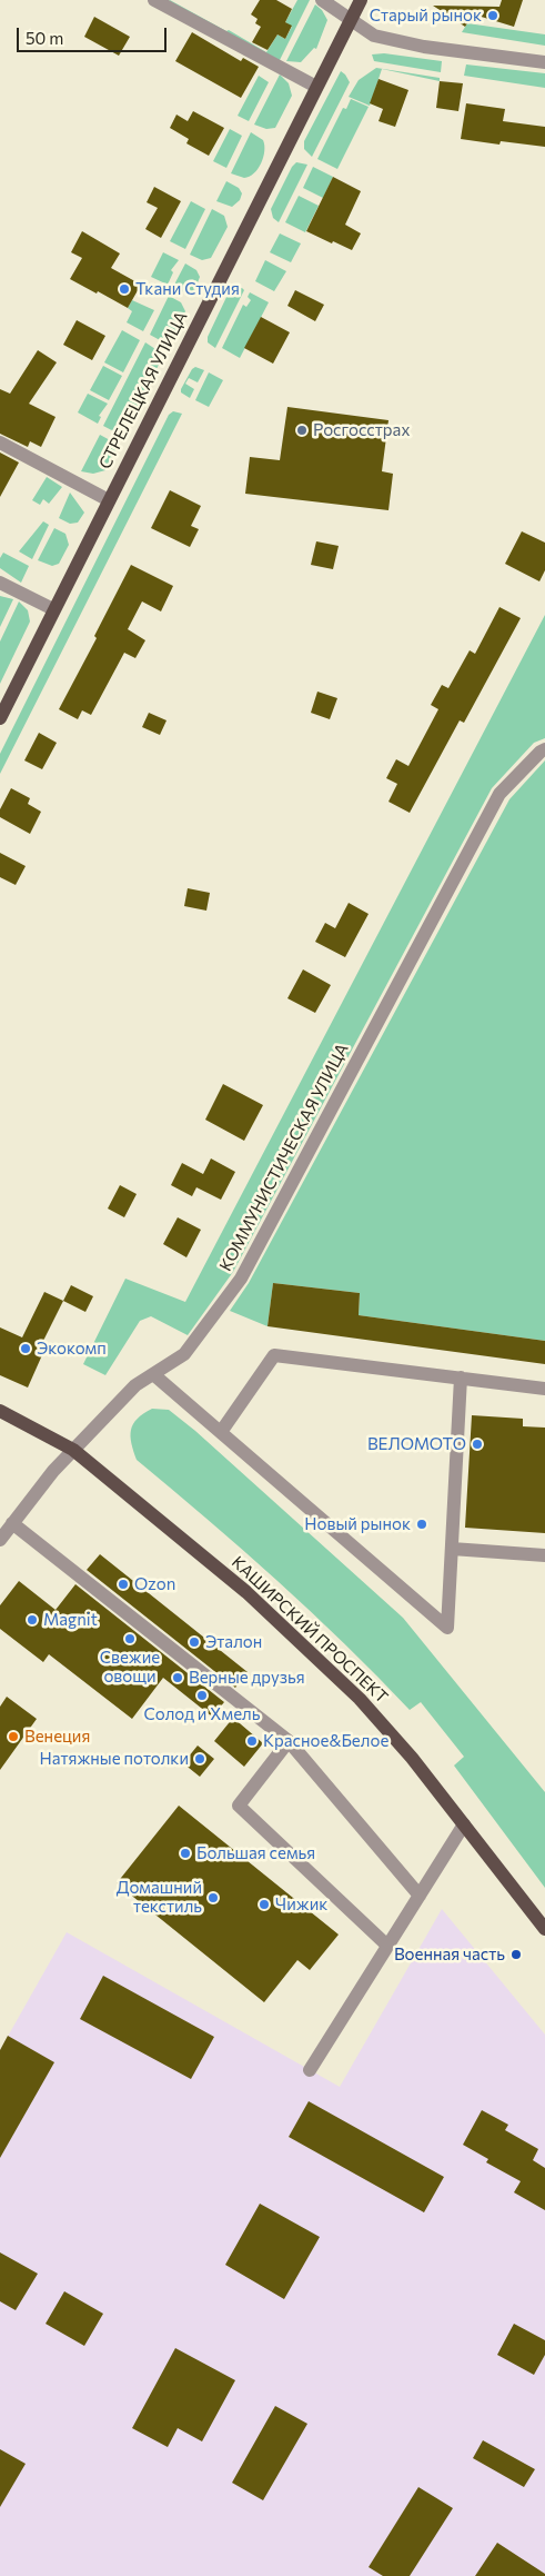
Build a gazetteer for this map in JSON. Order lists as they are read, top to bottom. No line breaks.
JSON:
{"streets":{"main road":["СТРЕЛЕЦКАЯ УЛИЦА","КАШИРСКИЙ ПРОСПЕКТ"],"street":["КОММУНИСТИЧЕСКАЯ УЛИЦА"]},"crossings":[["КОММУНИСТИЧЕСКАЯ УЛИЦА","КАШИРСКИЙ ПРОСПЕКТ"]],"places":["Старый рынок","Ткани Студия","Росгосстрах","Экокомп","ВЕЛОМОТО","Новый рынок","Ozon","Magnit","Свежие овощи","Эталон","Верные друзья","Солод и Хмель","Венеция","Красное&Белое","Натяжные потолки","Большая семья","Домашний текстиль","Чижик","Военная часть"],"scale_bar":"50 m"}
